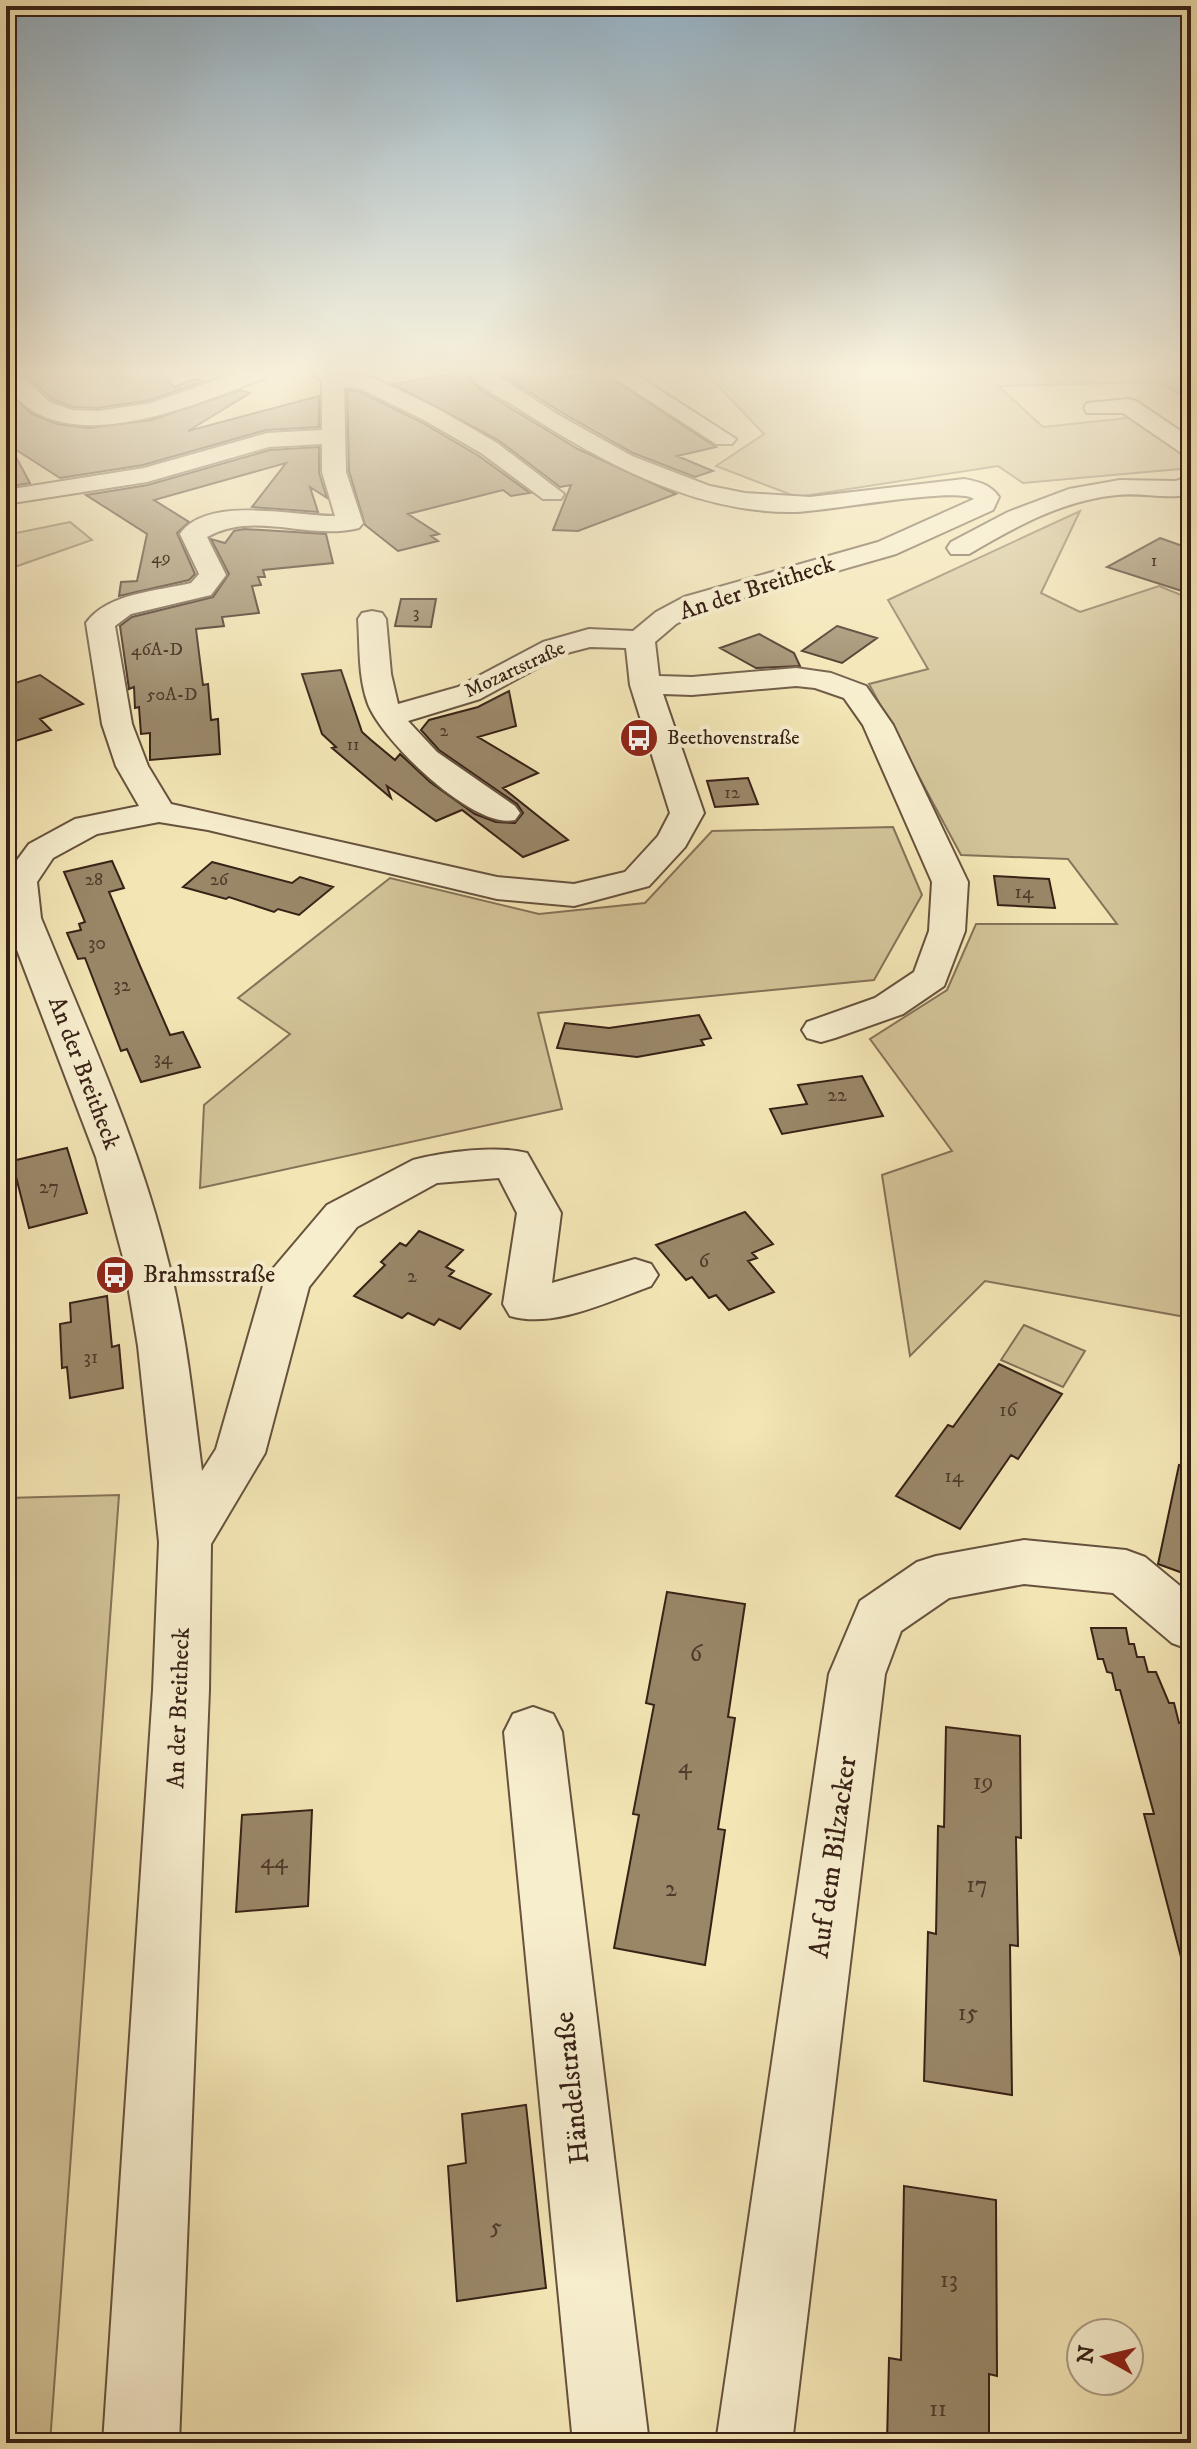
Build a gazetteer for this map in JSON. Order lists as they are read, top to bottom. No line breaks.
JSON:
{"streets":{"street":["An der Breitheck","Mozartstraße","Auf dem Bilzacker","Händelstraße"]},"crossings":[["An der Breitheck","Mozartstraße"]],"places":{"bus stop":["Beethovenstraße","Brahmsstraße"]},"house_numbers":["49","1","3","46A-D","50A-D","2","11","12","28","26","14","30","32","34","22","27","6","2","31","16","14","6","4","19","44","17","2","15","5","13","11"],"north":"left"}
